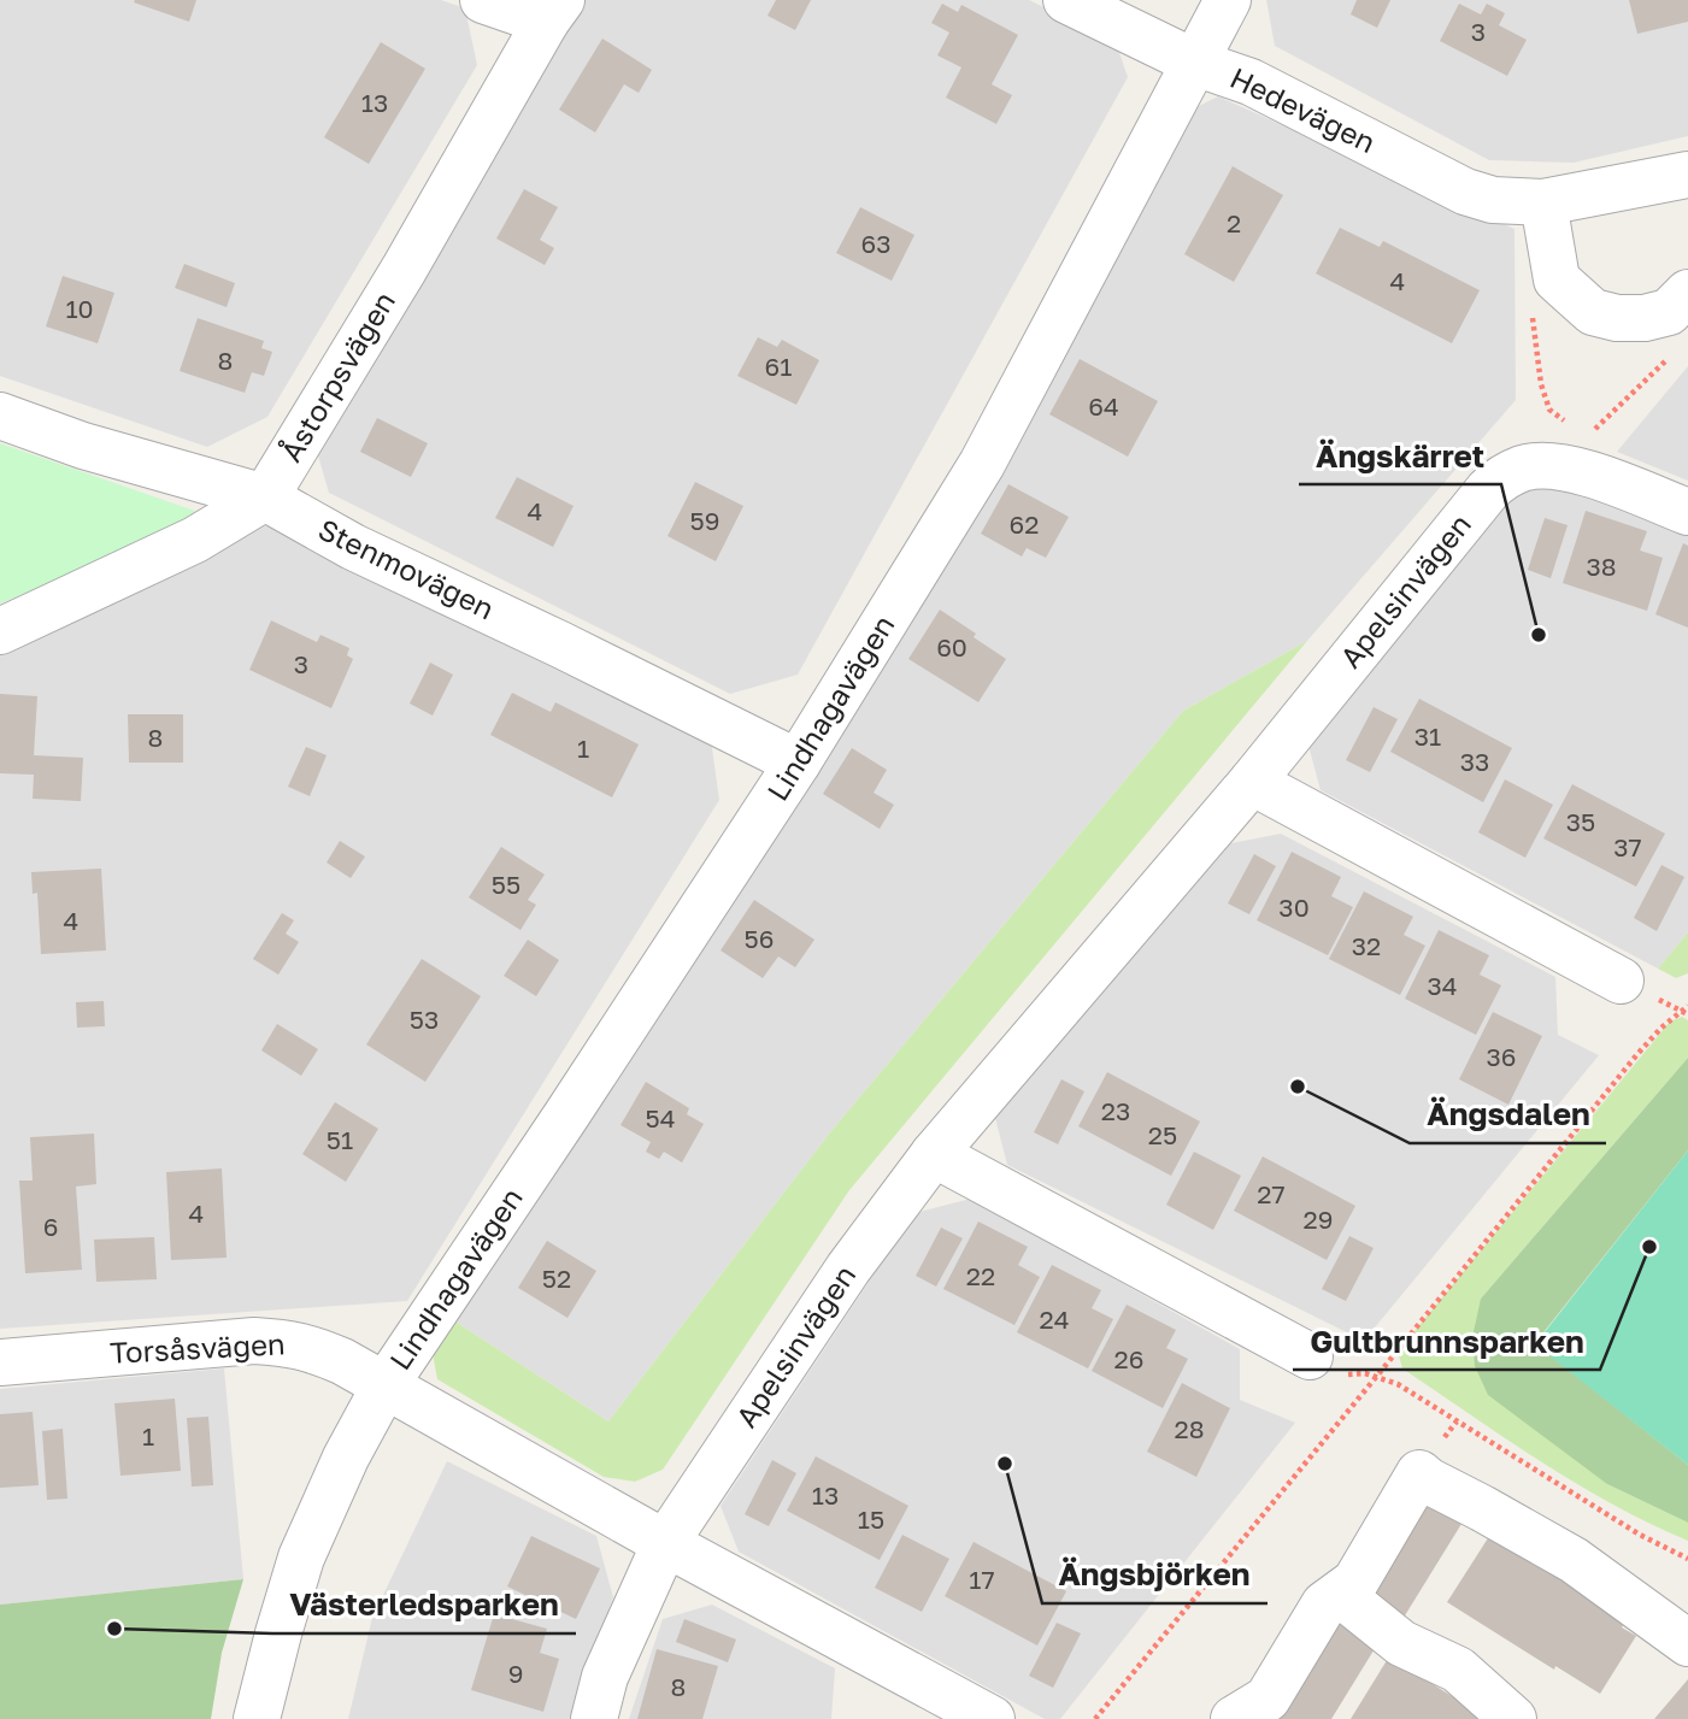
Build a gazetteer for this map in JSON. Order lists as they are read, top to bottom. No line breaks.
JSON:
{"streets":{"street":["Hedevägen","Åstorpsvägen","Stenmovägen","Apelsinvägen","Lindhagavägen","Torsåsvägen"]},"crossings":[["Hedevägen","Lindhagavägen"],["Åstorpsvägen","Stenmovägen"],["Stenmovägen","Lindhagavägen"],["Lindhagavägen","Torsåsvägen"]],"places":["Ängskärret","Ängsdalen","Gultbrunnsparken","Ängsbjörken","Västerledsparken"],"house_numbers":["3","13","2","63","4","10","8","61","64","4","59","62","38","60","3","31","8","1","33","35","37","55","30","4","56","32","34","53","36","23","54","25","51","27","4","29","6","22","52","24","26","28","1","13","15","17","9","8"]}
